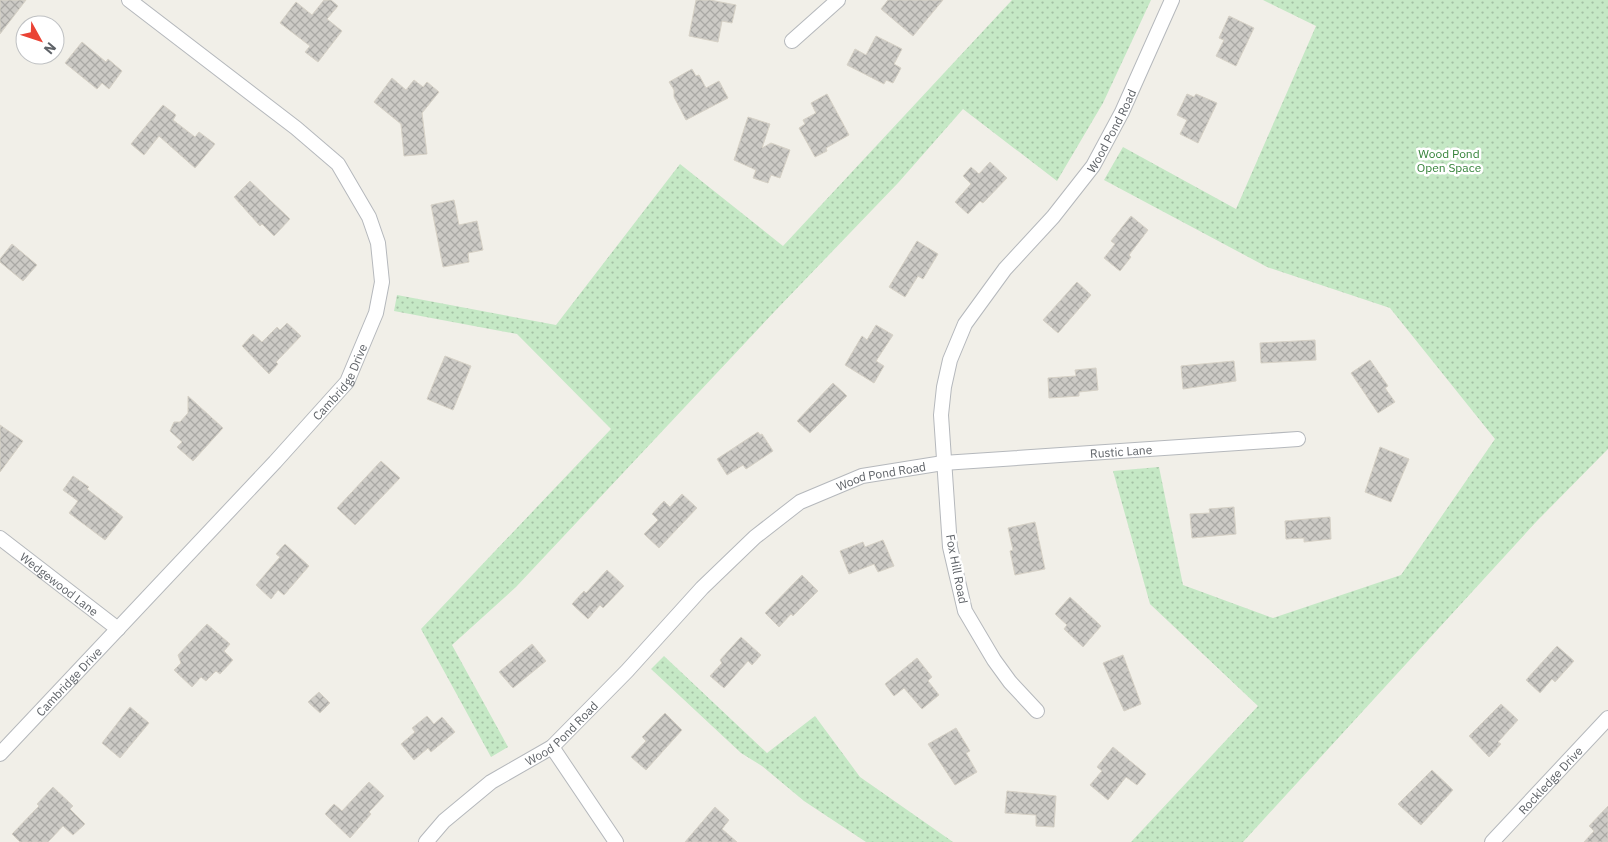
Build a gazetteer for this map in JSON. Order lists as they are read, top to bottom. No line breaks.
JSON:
{"streets":{"street":["Wood Pond Road","Cambridge Drive","Rustic Lane","Fox Hill Road","Wedgewood Lane","Rockledge Drive"]},"crossings":[["Wood Pond Road","Rustic Lane"],["Wood Pond Road","Fox Hill Road"],["Cambridge Drive","Wedgewood Lane"],["Rustic Lane","Fox Hill Road"]],"parks":["Wood Pond Open Space"],"north":"bottom right"}
